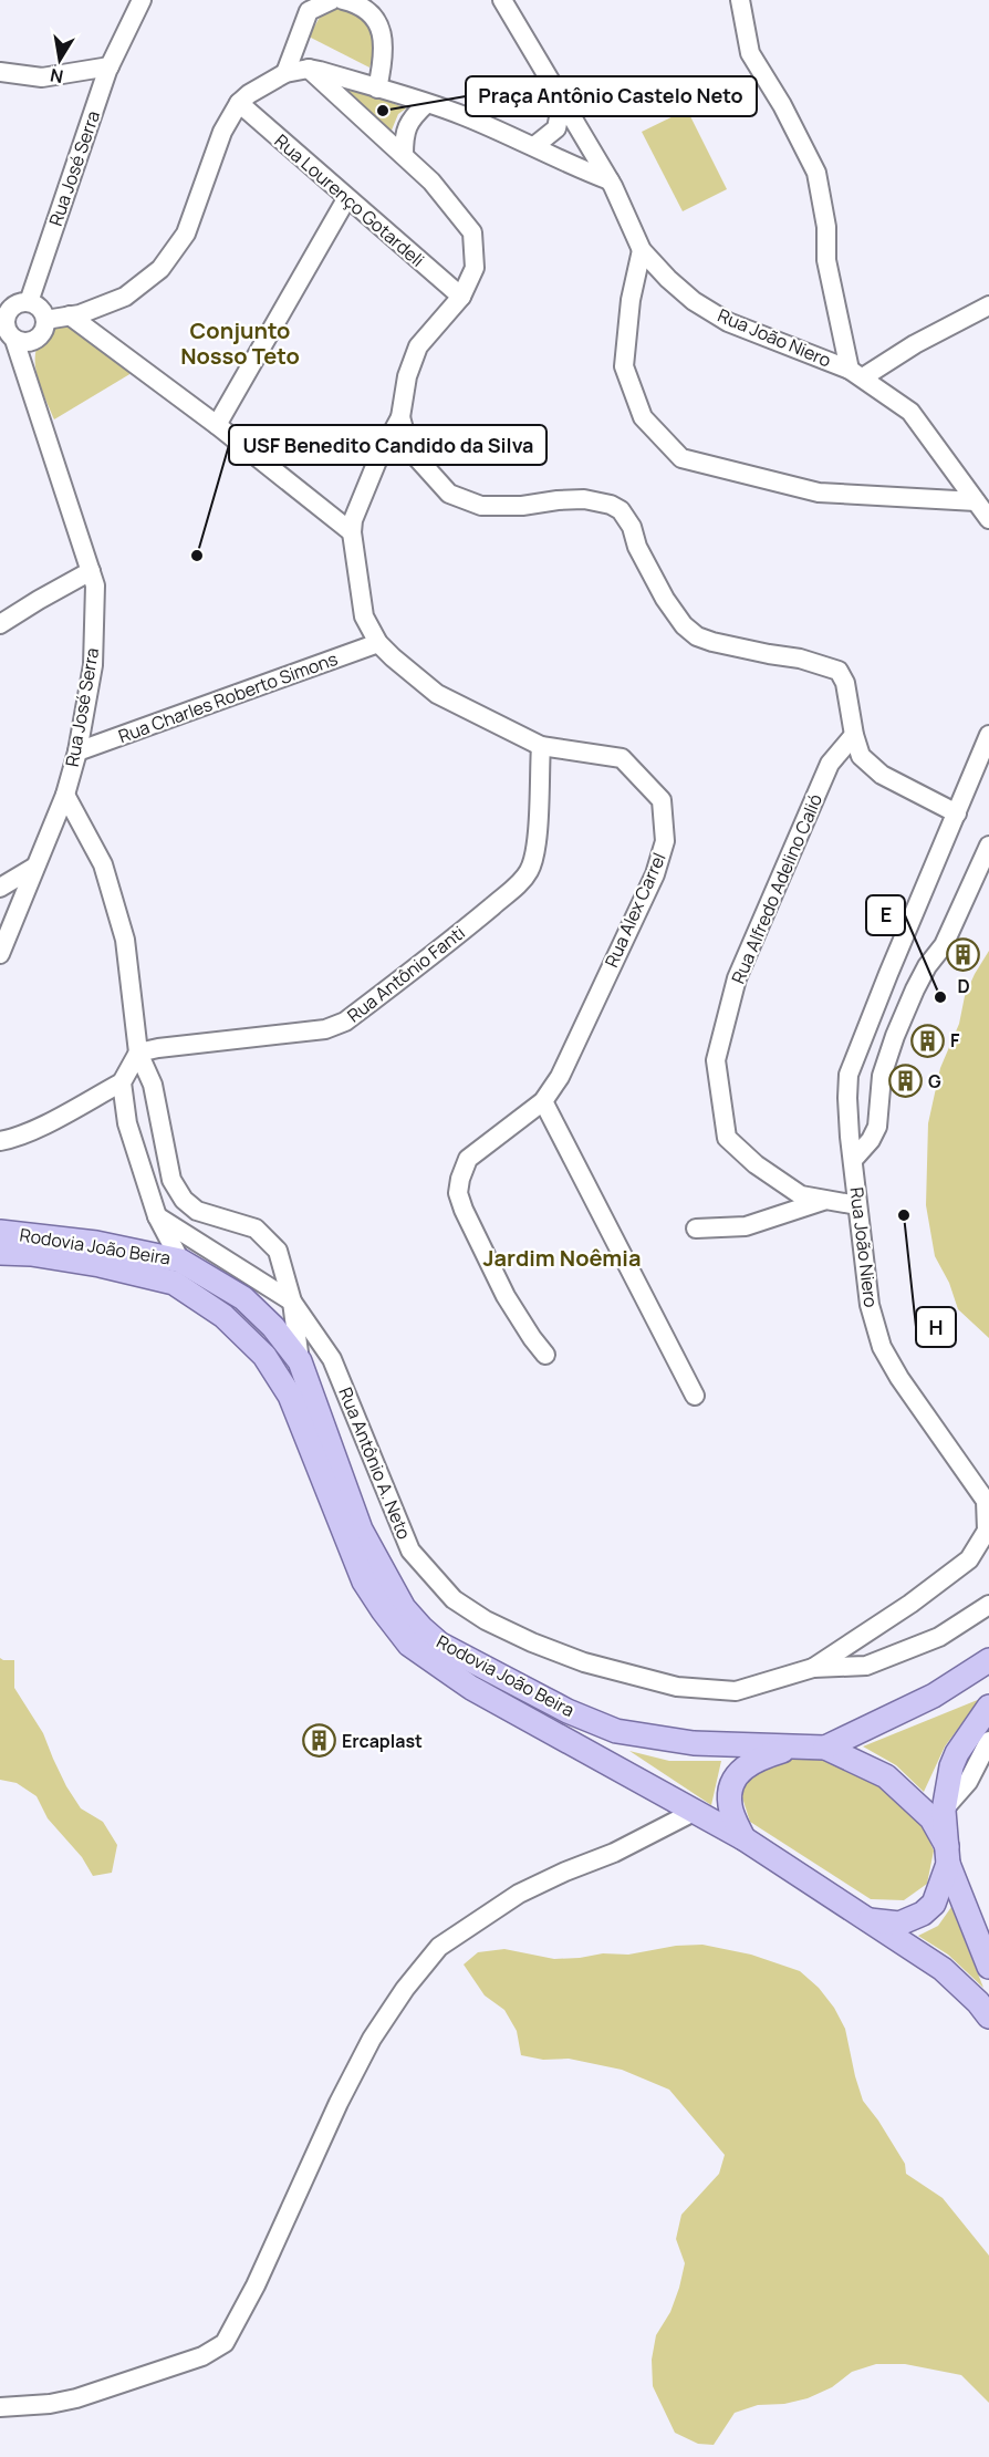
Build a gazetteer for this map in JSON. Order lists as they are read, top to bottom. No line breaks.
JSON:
{"streets":{"main road":["Rodovia João Beira"],"street":["Rua José Serra","Rua Lourenço Gotardeli","Rua João Niero","Rua Charles Roberto Simons","Rua Alfredo Adelino Calió","Rua Alex Carrel","Rua Antônio Fanti","Rua Antônio A. Neto"]},"crossings":[["Rua José Serra","Rua Charles Roberto Simons"],["Rua Lourenço Gotardeli","Rua Alex Carrel"],["Rua João Niero","Rua Alfredo Adelino Calió"],["Rua João Niero","Rua Antônio A. Neto"],["Rua Charles Roberto Simons","Rua Alex Carrel"],["Rua Alex Carrel","Rua Antônio Fanti"]],"districts":["Conjunto Nosso Teto","Jardim Noêmia"],"places":{"other":["Praça Antônio Castelo Neto","USF Benedito Candido da Silva","E","H"],"building":["D","F","G","Ercaplast"]},"north":"bottom"}
